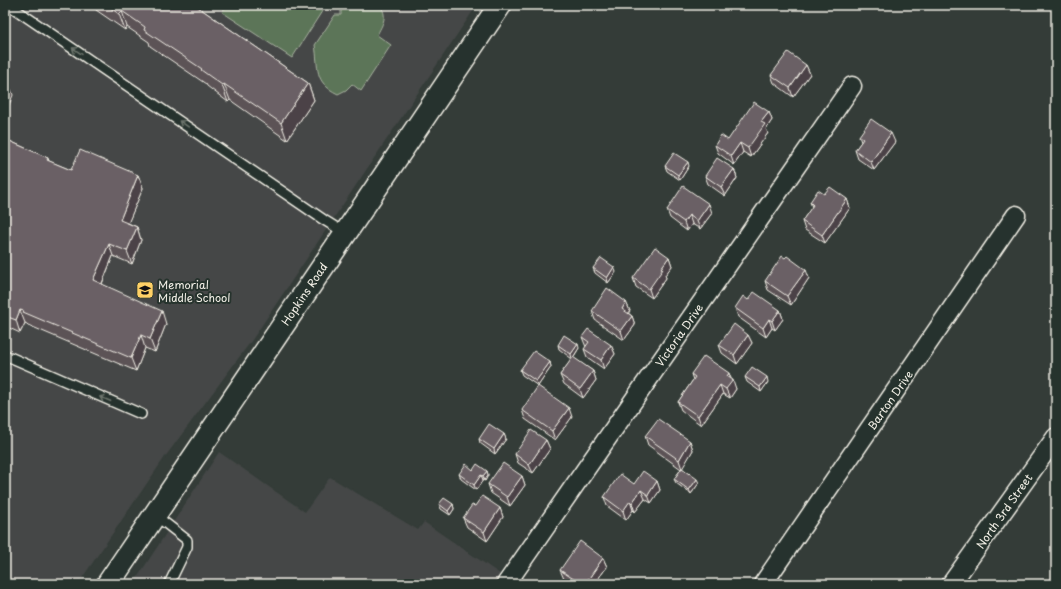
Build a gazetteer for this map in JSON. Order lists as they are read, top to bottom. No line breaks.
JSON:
{"streets":{"street":["Hopkins Road","Victoria Drive","Barton Drive","North 3rd Street"]},"places":{"school or university":["Memorial Middle School"]}}
